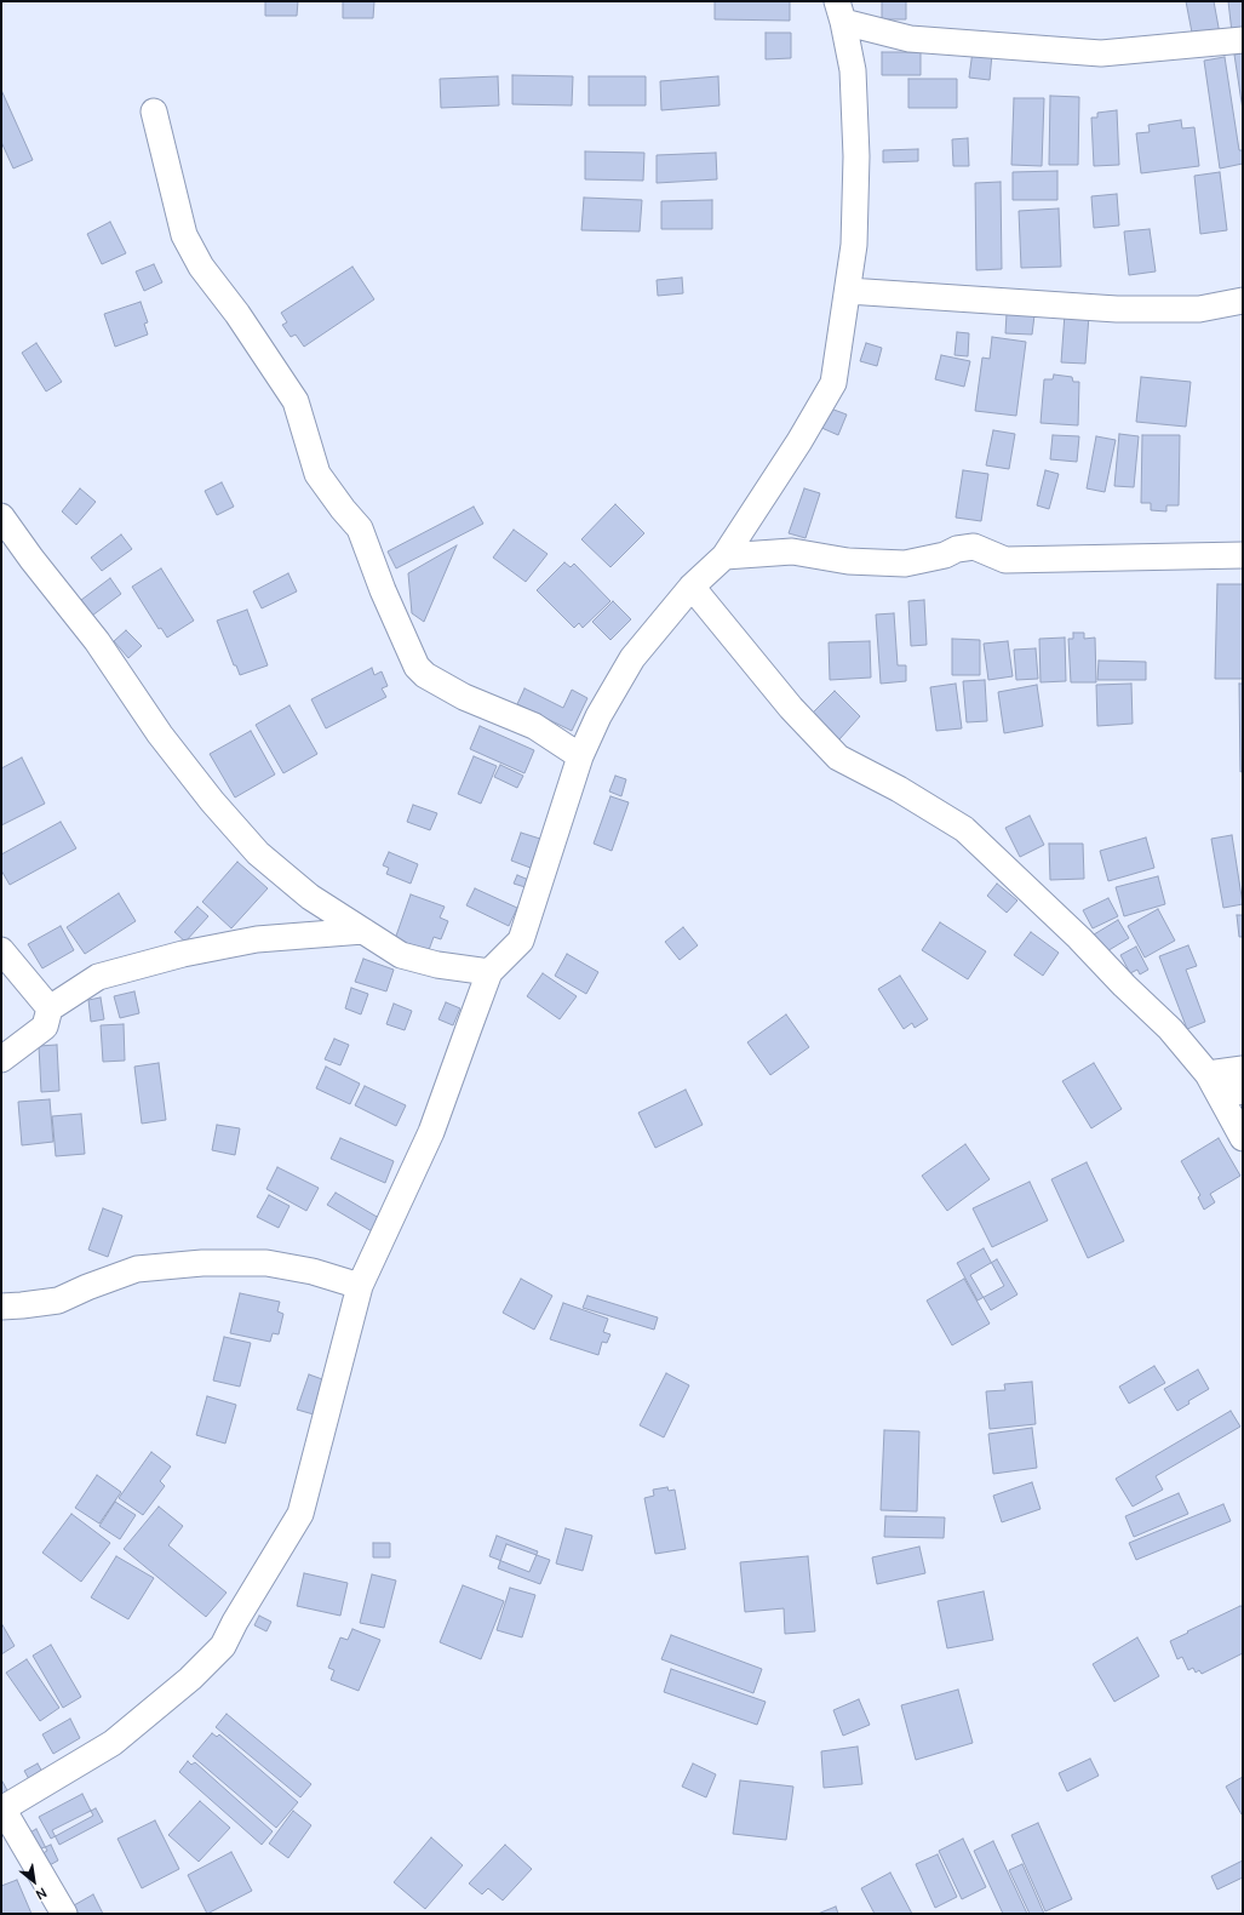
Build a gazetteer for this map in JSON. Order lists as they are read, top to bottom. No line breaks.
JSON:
{"north":"bottom right"}
